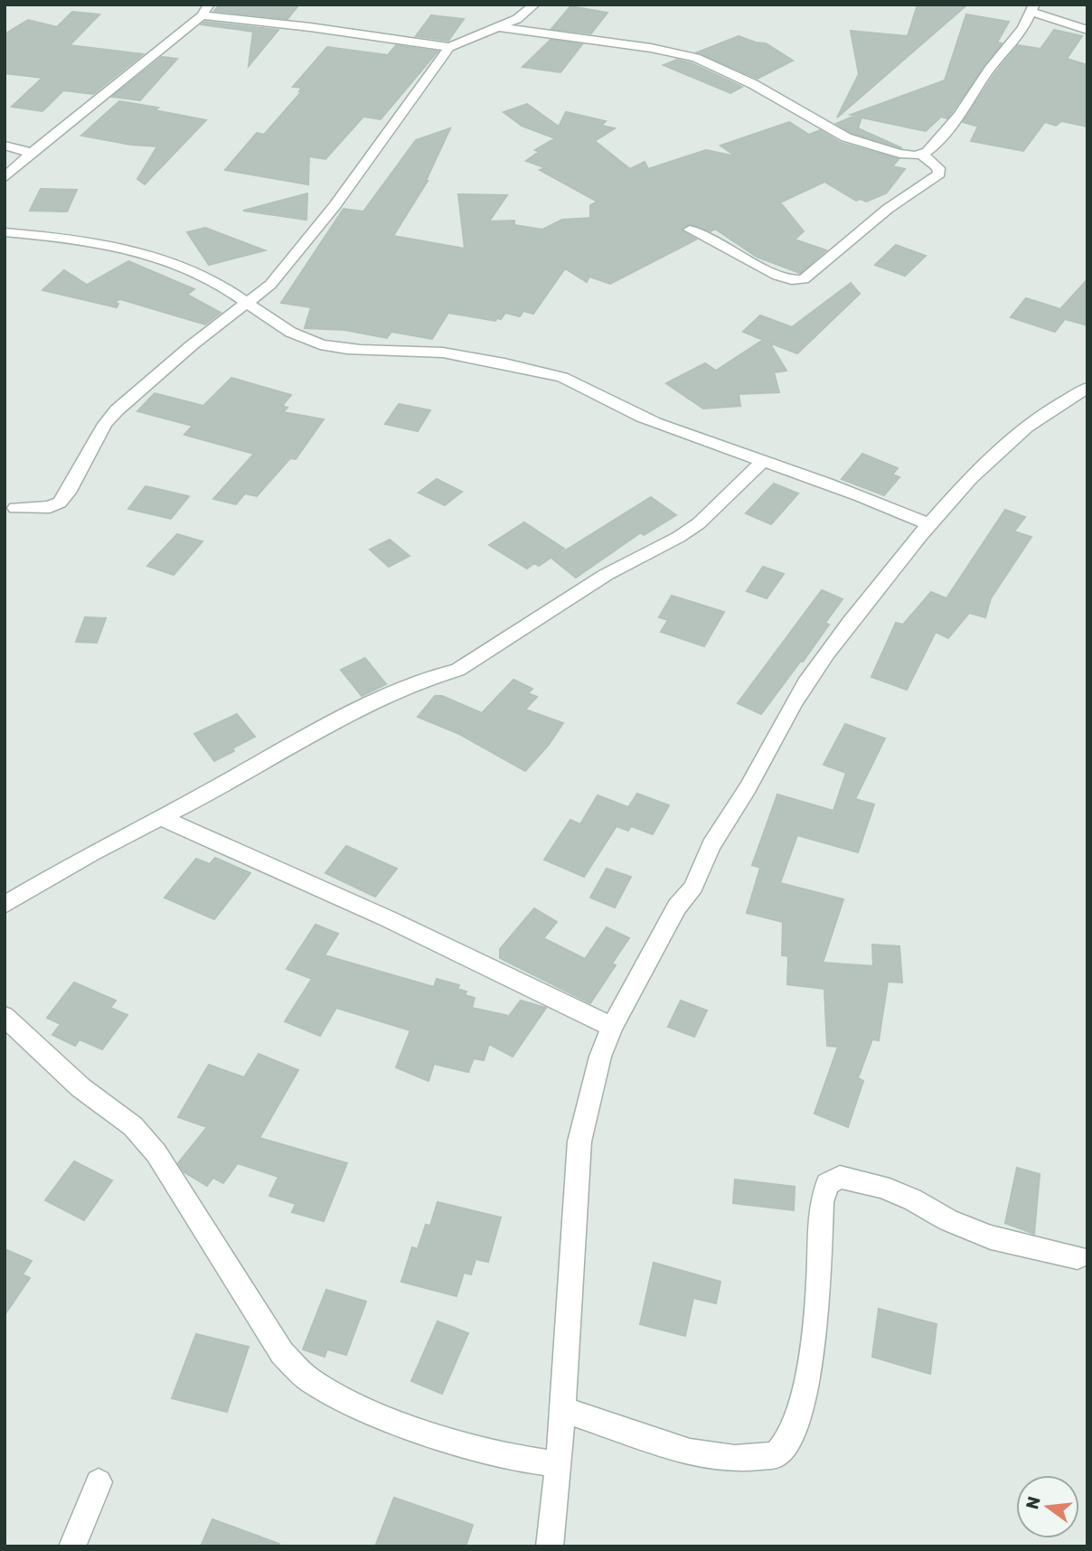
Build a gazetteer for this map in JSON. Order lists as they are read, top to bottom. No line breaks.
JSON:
{"north":"left"}
